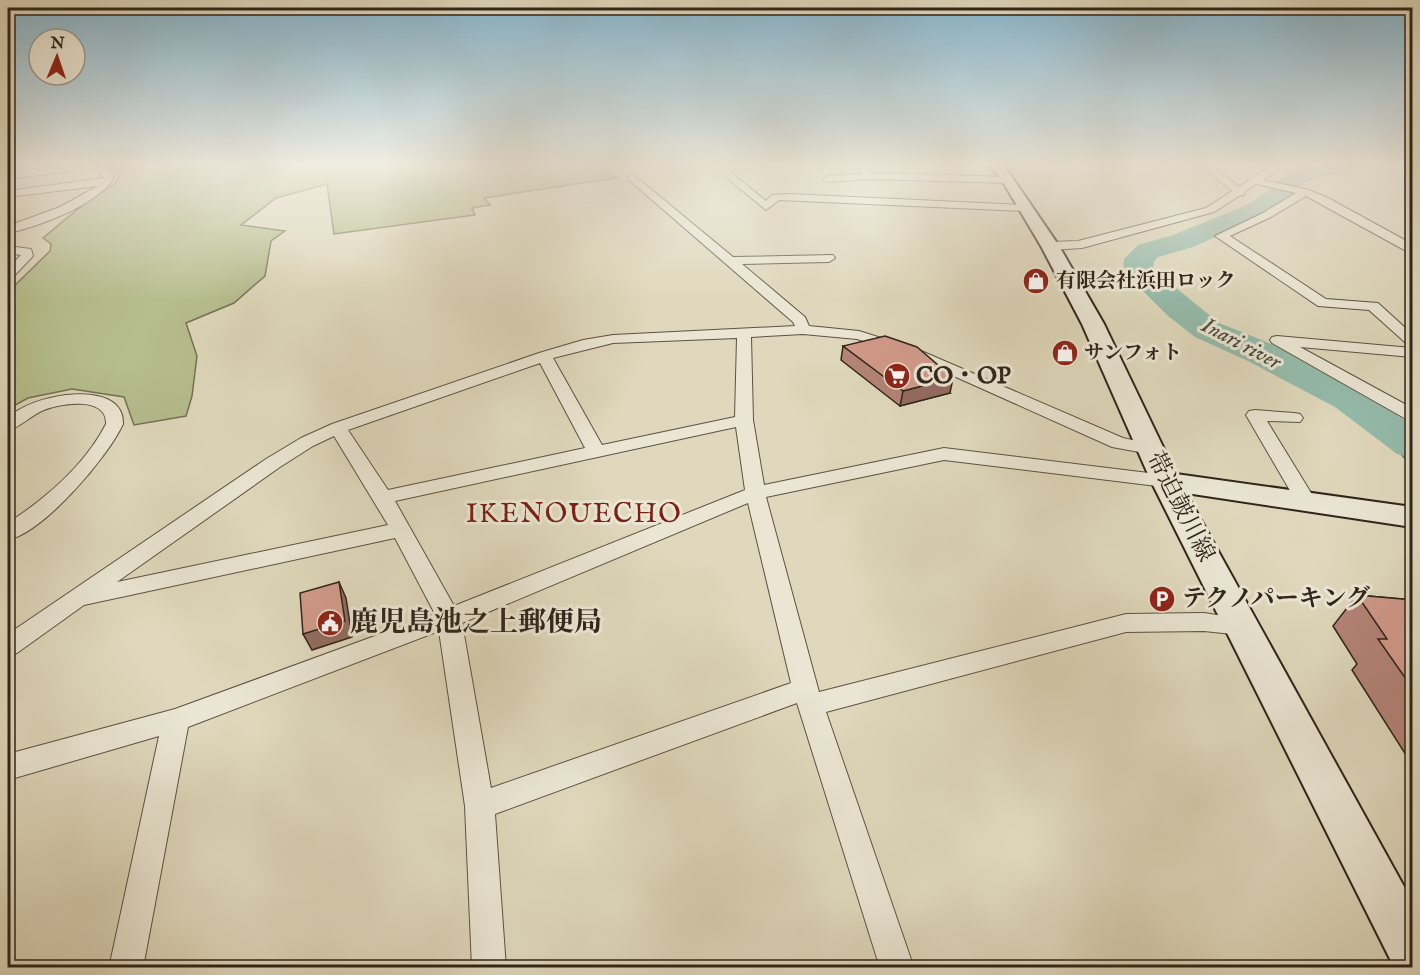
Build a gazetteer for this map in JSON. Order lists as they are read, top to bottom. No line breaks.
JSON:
{"streets":{"street":["帯迫皷川線"]},"districts":["IKENOUECHO"],"water":["Inari river"],"places":{"shop":["有限会社浜田ロック","サンフォト"],"supermarket":["CO・OP"],"parking":["テクノパーキング"],"public building":["鹿児島池之上郵便局"]},"north":"top"}
